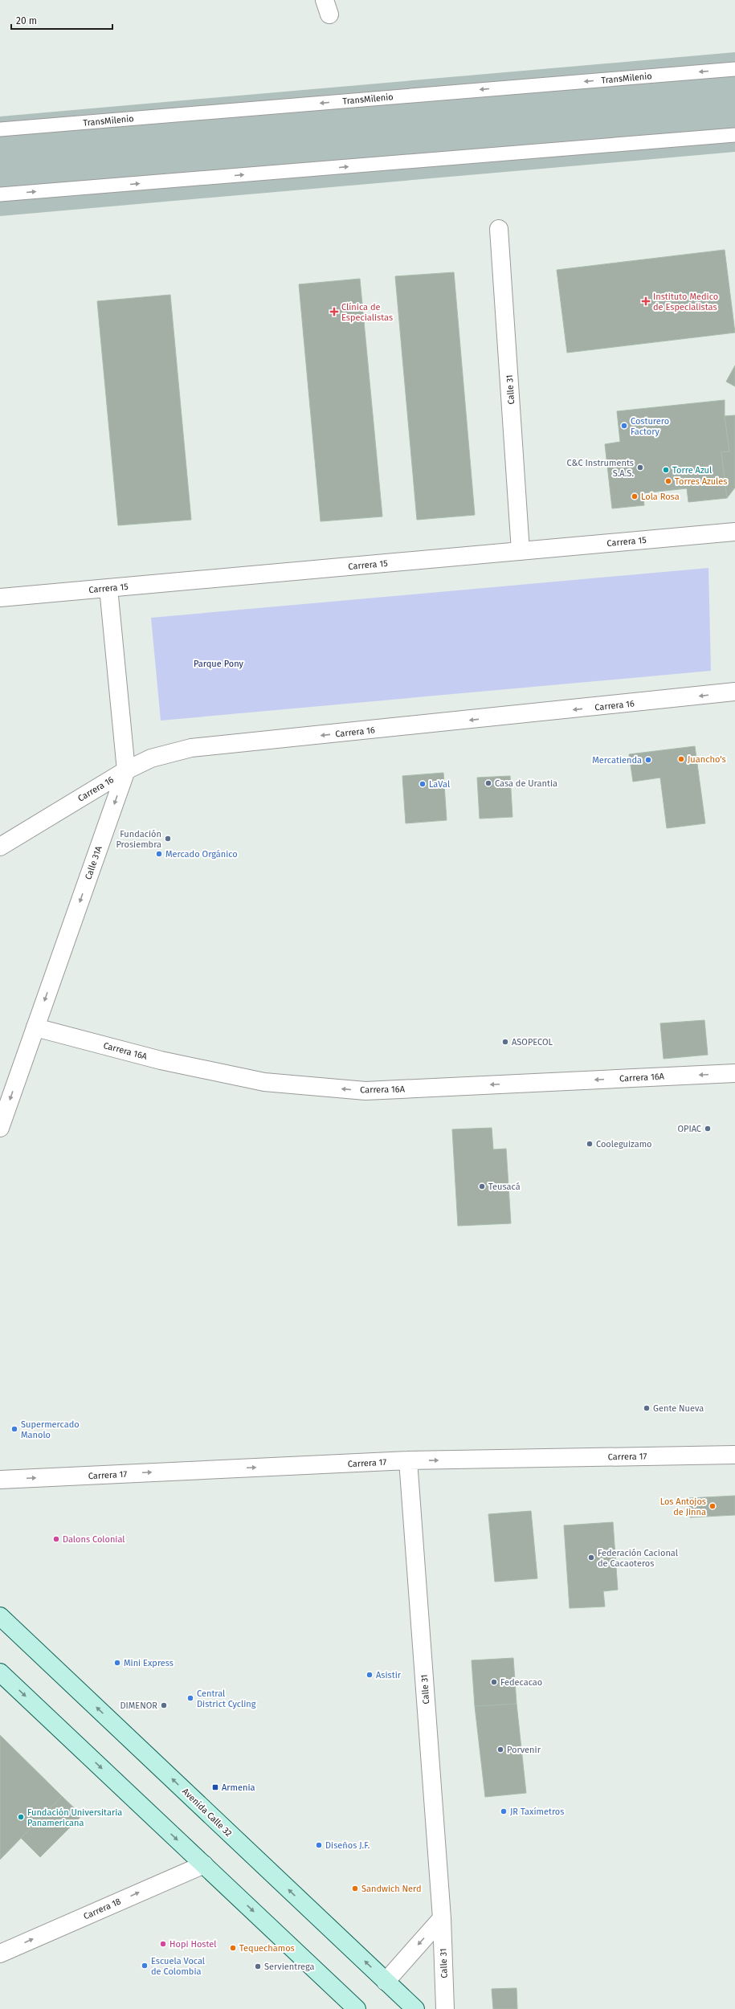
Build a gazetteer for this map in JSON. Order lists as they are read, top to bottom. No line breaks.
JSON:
{"streets":{"main road":["Avenida Calle 32"],"street":["Calle 31","Carrera 15","Carrera 16","Calle 31A","Carrera 16A","Carrera 17","Carrera 18"],"lane":["TransMilenio"]},"crossings":[["Calle 31","Carrera 15"],["Calle 31","Carrera 17"],["Carrera 15","Calle 31A"],["Carrera 16","Calle 31A"],["Calle 31A","Carrera 16A"]],"one_way":["Carrera 16","Calle 31A","Carrera 16A","Carrera 17","Carrera 18"],"parks":["Parque Pony"],"places":{"health":["Instituto Medico de Especialistas","Clínica de Especialistas"],"other":["Costurero Factory","C&C Instruments S.A.S.","Torre Azul","Torres Azules","Lola Rosa","Juancho's","Mercatienda","Casa de Urantia","LaVal","Fundación Prosiembra","Mercado Orgánico","ASOPECOL","OPIAC","Cooleguizamo","Teusacá","Gente Nueva","Supermercado Manolo","Los Antojos de Jinna","Dalons Colonial","Federación Cacional de Cacaoteros","Mini Express","Asistir","Fedecacao","Central District Cycling","DIMENOR","Porvenir","JR Taxímetros","Fundación Universitaria Panamericana","Diseños J.F.","Sandwich Nerd","Hopi Hostel","Tequechamos","Escuela Vocal de Colombia","Servientrega"],"transit":["Armenia"]},"scale_bar":"20 m"}
